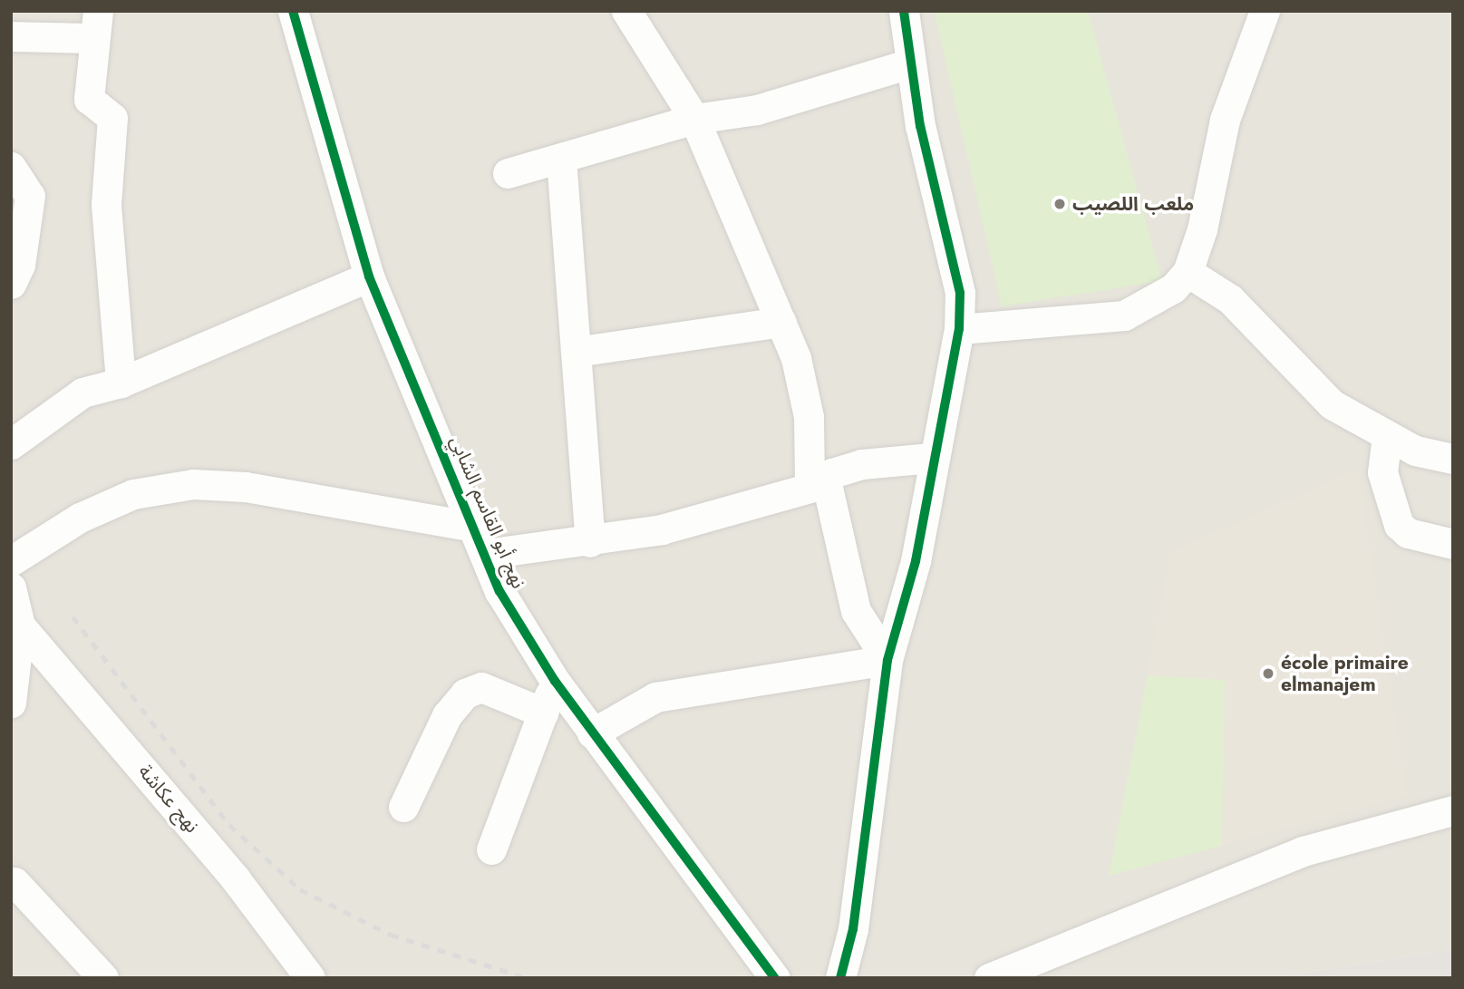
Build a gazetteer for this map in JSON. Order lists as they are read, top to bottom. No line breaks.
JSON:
{"streets":{"street":["نهج أبو القاسم الشابي","نهج عكاشة"]},"places":["ملعب اللصيب","école primaire elmanajem"]}
